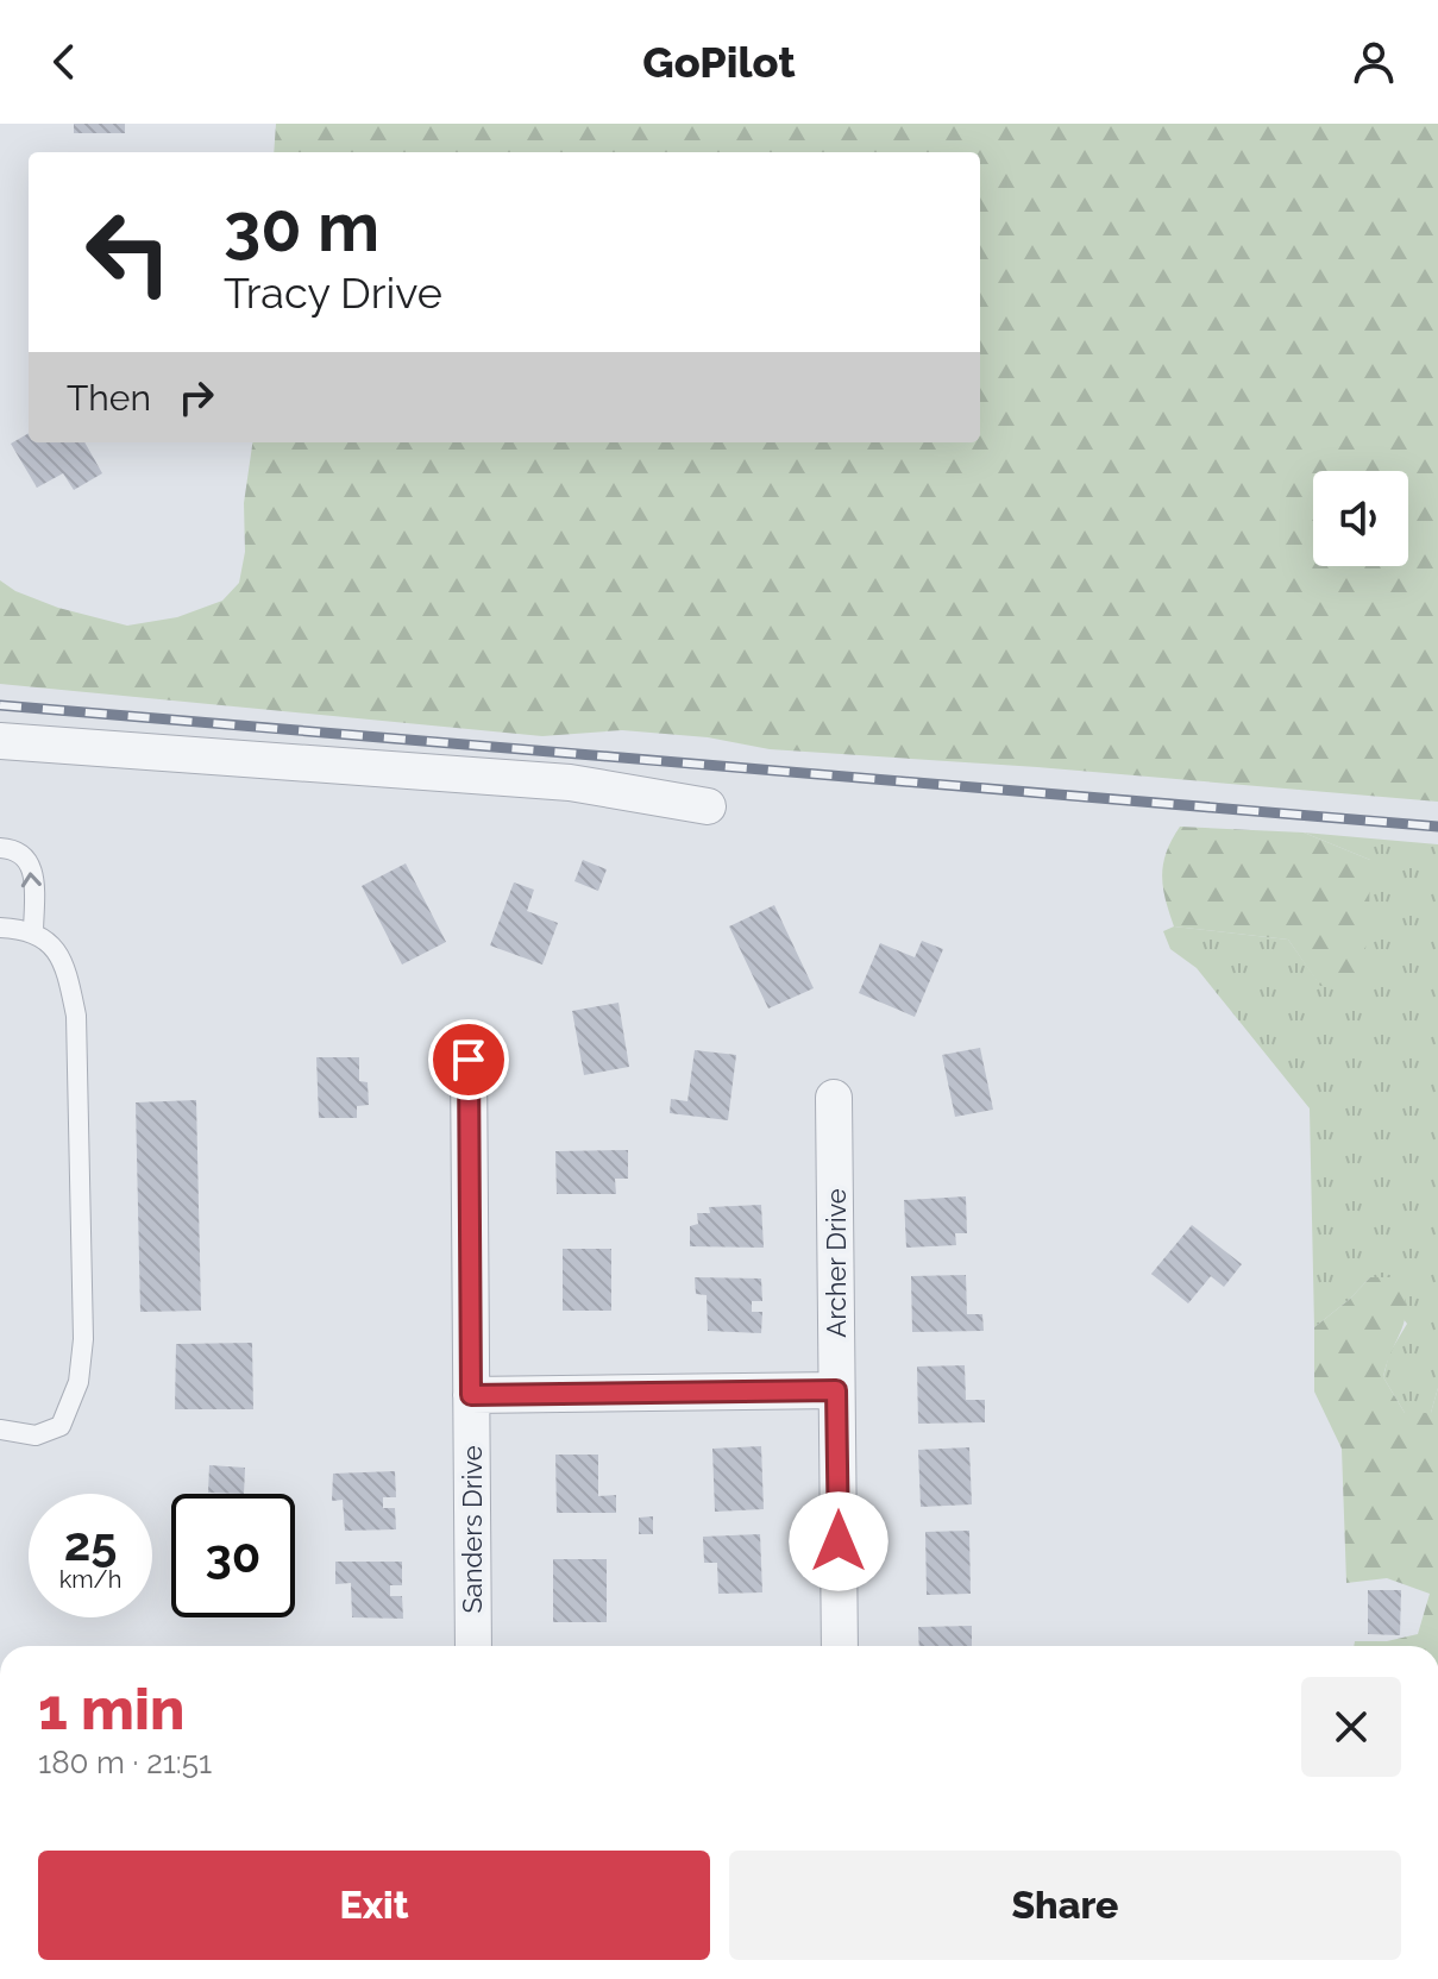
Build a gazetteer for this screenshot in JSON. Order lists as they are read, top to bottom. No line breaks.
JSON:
{"streets":{"street":["Archer Drive","Sanders Drive"]},"page":{"header":"GoPilot","turn":["30 m","Tracy Drive"],"then":"Then","speed":"25 km/h","limit":"30","heading":["1 min","180 m · 21:51"],"buttons":["Exit","Share"]}}
